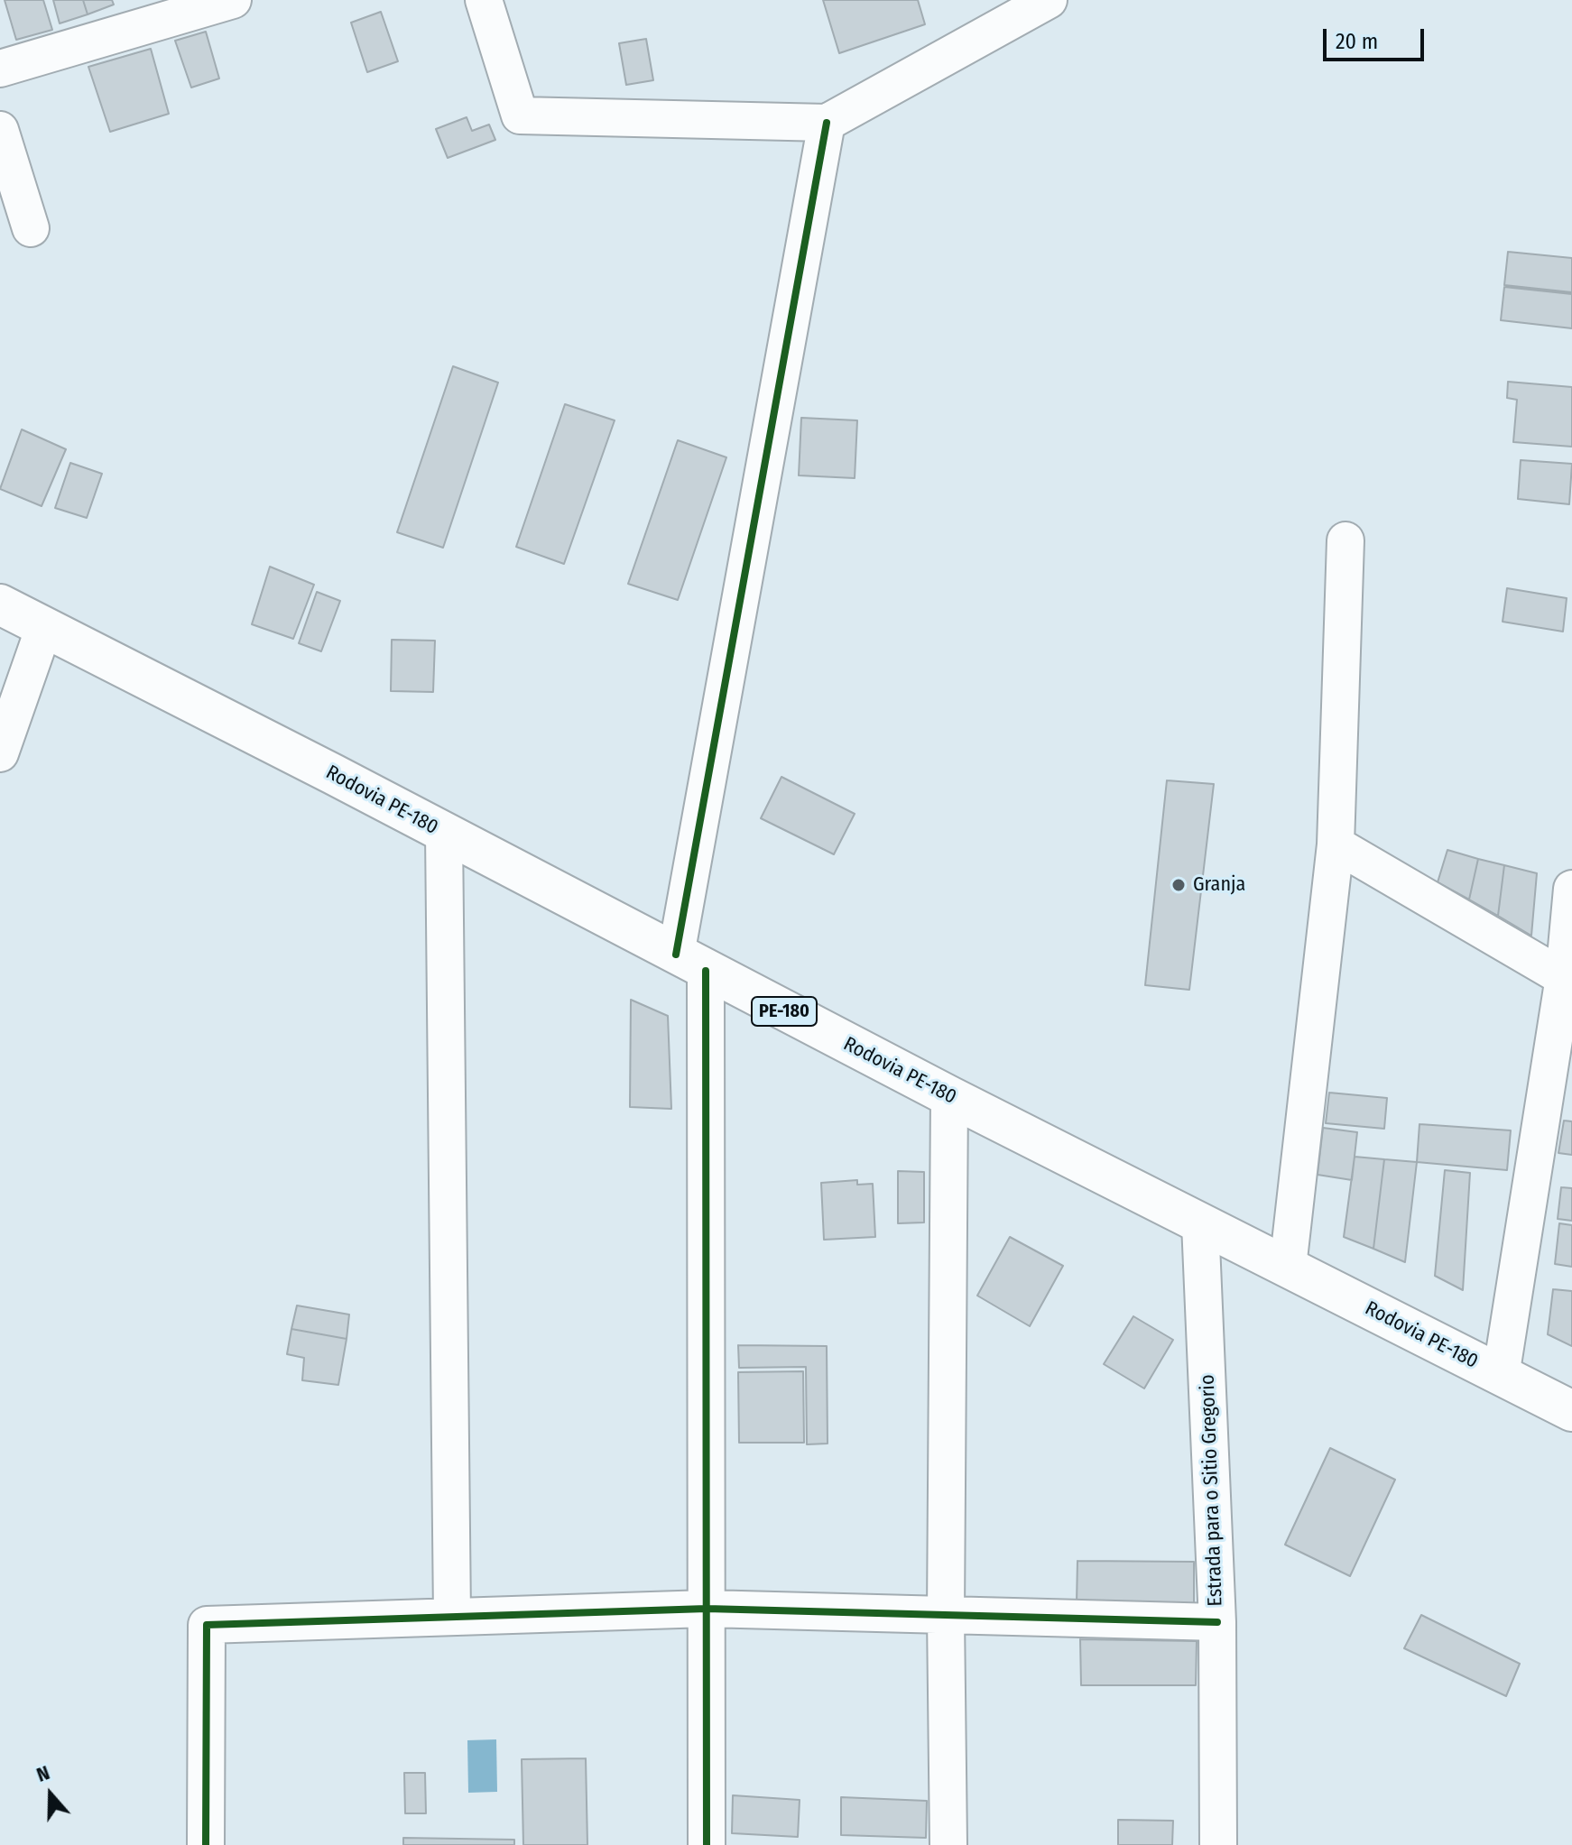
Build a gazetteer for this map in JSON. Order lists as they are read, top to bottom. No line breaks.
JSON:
{"streets":{"main road":["Rodovia PE-180","PE-180"],"street":["Estrada para o Sitio Gregorio"]},"crossings":[["Rodovia PE-180","Estrada para o Sitio Gregorio"]],"places":["Granja"],"scale_bar":"20 m","north":"top"}
